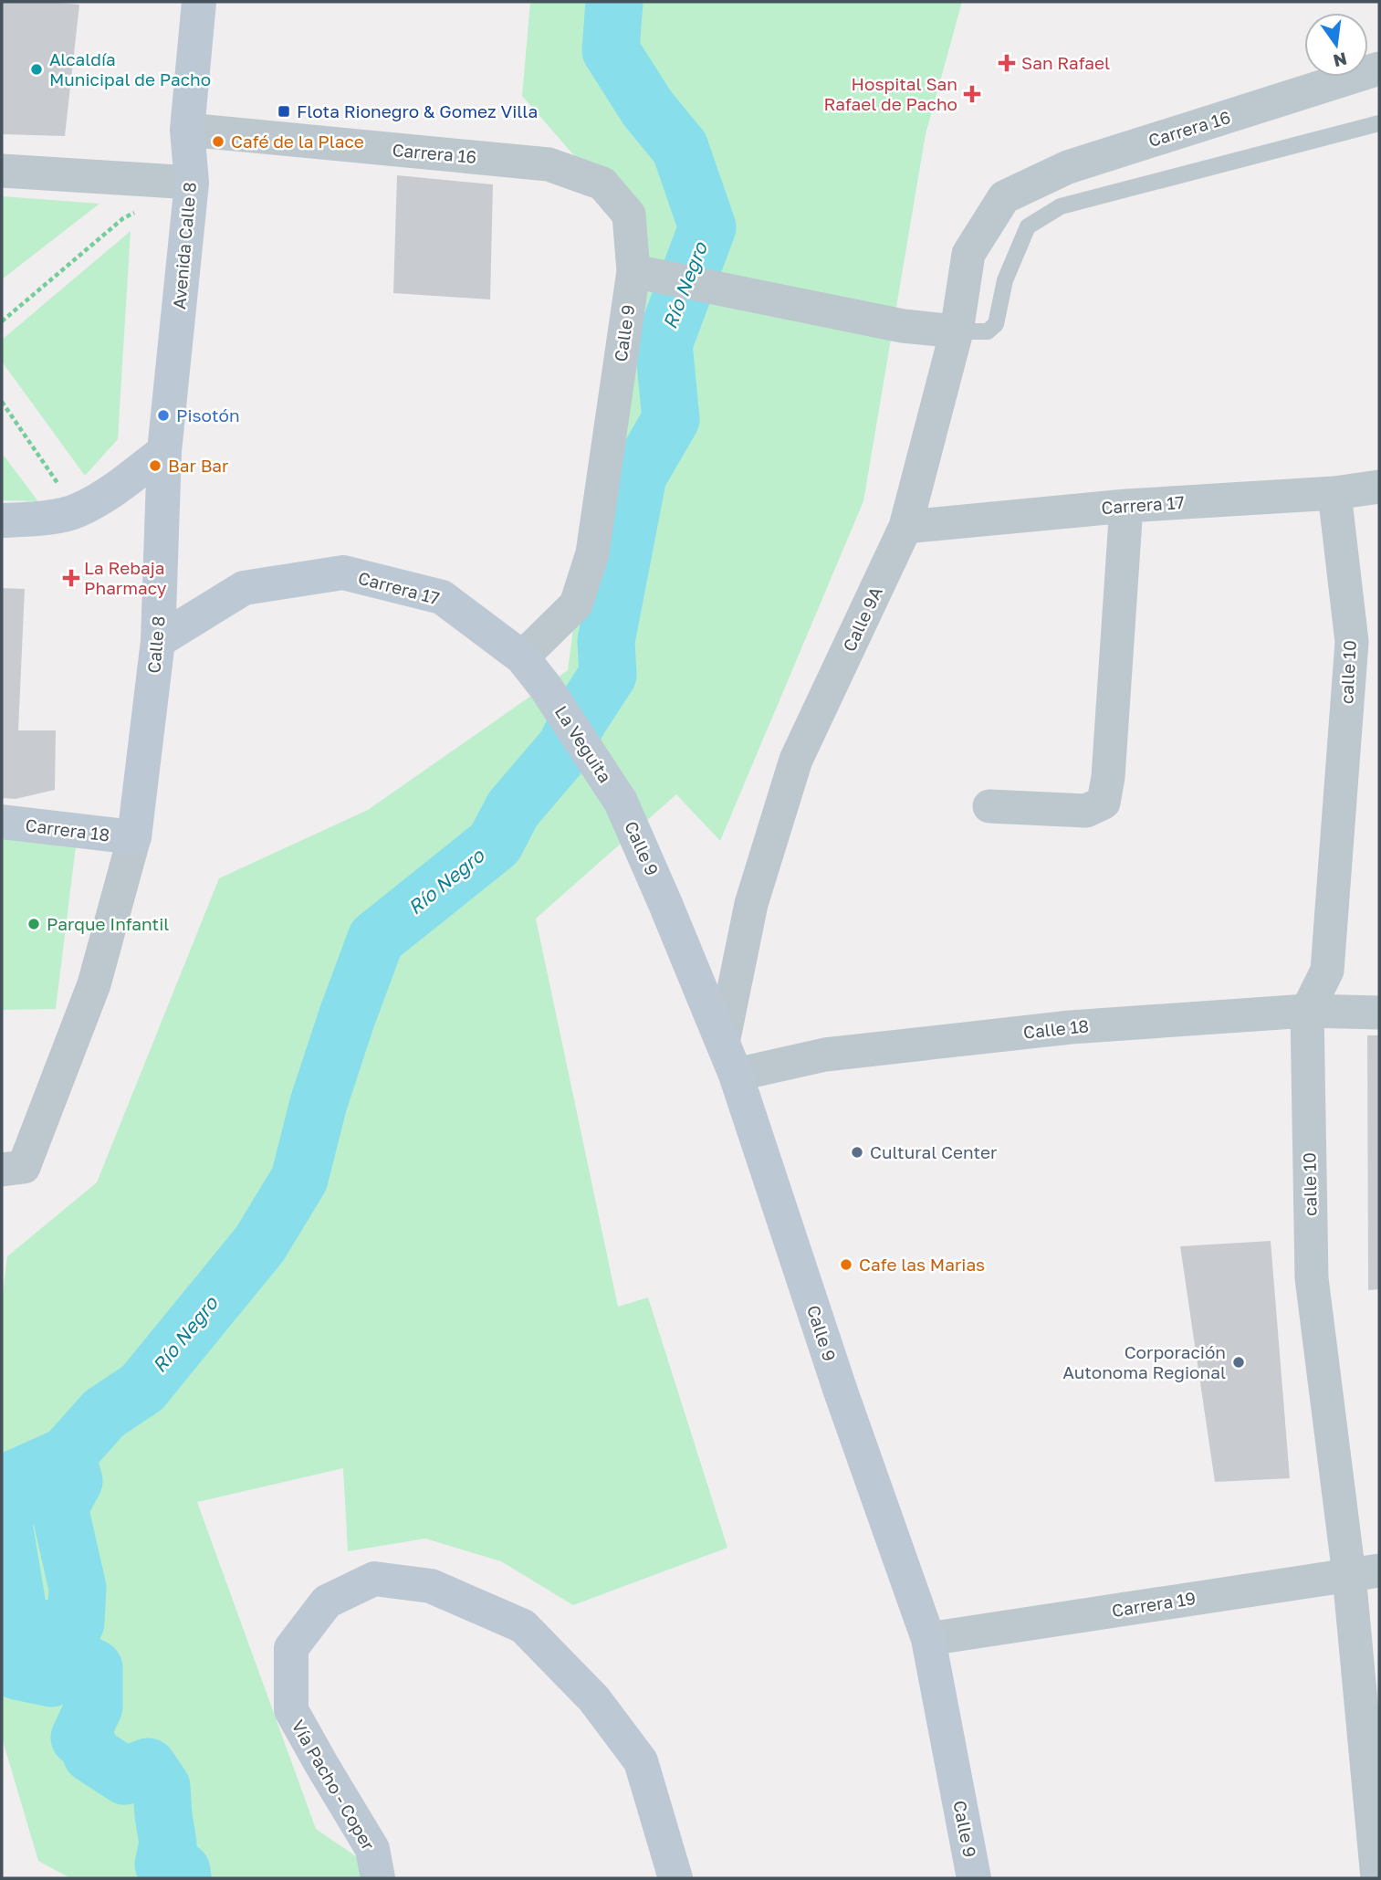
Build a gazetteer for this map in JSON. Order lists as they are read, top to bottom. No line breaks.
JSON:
{"streets":{"street":["Carrera 16","Avenida Calle 8","Calle 9","Carrera 17","Calle 9A","Calle 8","calle 10","La Veguita","Carrera 18","Calle 18","Carrera 19","Vía Pacho - Coper"]},"crossings":[["Carrera 16","Avenida Calle 8"],["Carrera 16","Calle 9"],["Carrera 16","Calle 9A"],["Avenida Calle 8","Calle 8"],["Calle 9","Carrera 17"],["Calle 9","Calle 9A"],["Calle 9","La Veguita"],["Calle 9","Calle 18"],["Calle 9","Carrera 19"],["Carrera 17","Calle 9A"],["Carrera 17","Calle 8"],["Carrera 17","calle 10"],["Carrera 17","La Veguita"],["Calle 9A","Calle 18"],["Calle 8","Carrera 18"],["calle 10","Calle 18"],["calle 10","Carrera 19"]],"water":["Río Negro"],"places":{"health":["San Rafael","Hospital San Rafael de Pacho","La Rebaja Pharmacy"],"other":["Alcaldía Municipal de Pacho","Café de la Place","Pisotón","Bar Bar","Parque Infantil","Cultural Center","Cafe las Marias","Corporación Autonoma Regional"],"transit":["Flota Rionegro & Gomez Villa"]},"north":"bottom"}
